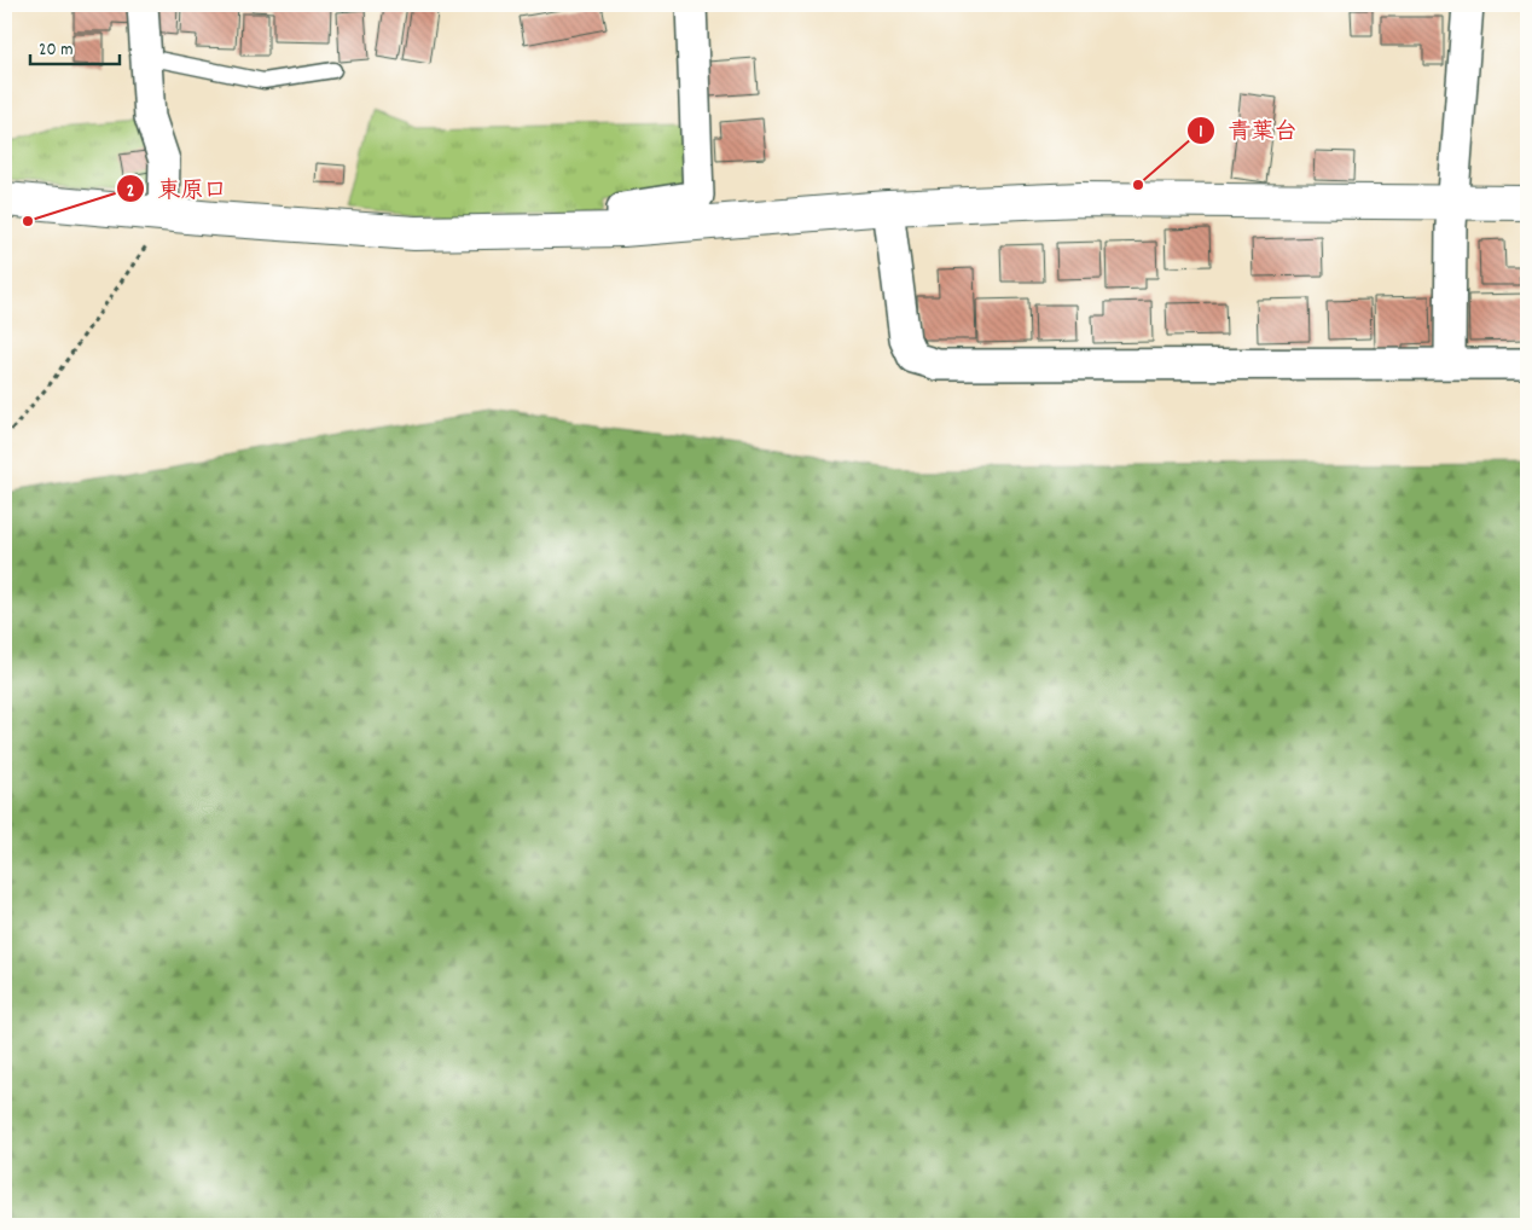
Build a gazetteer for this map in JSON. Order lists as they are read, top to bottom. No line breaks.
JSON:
{"places":["青葉台","東原口"],"scale_bar":"20 m"}
